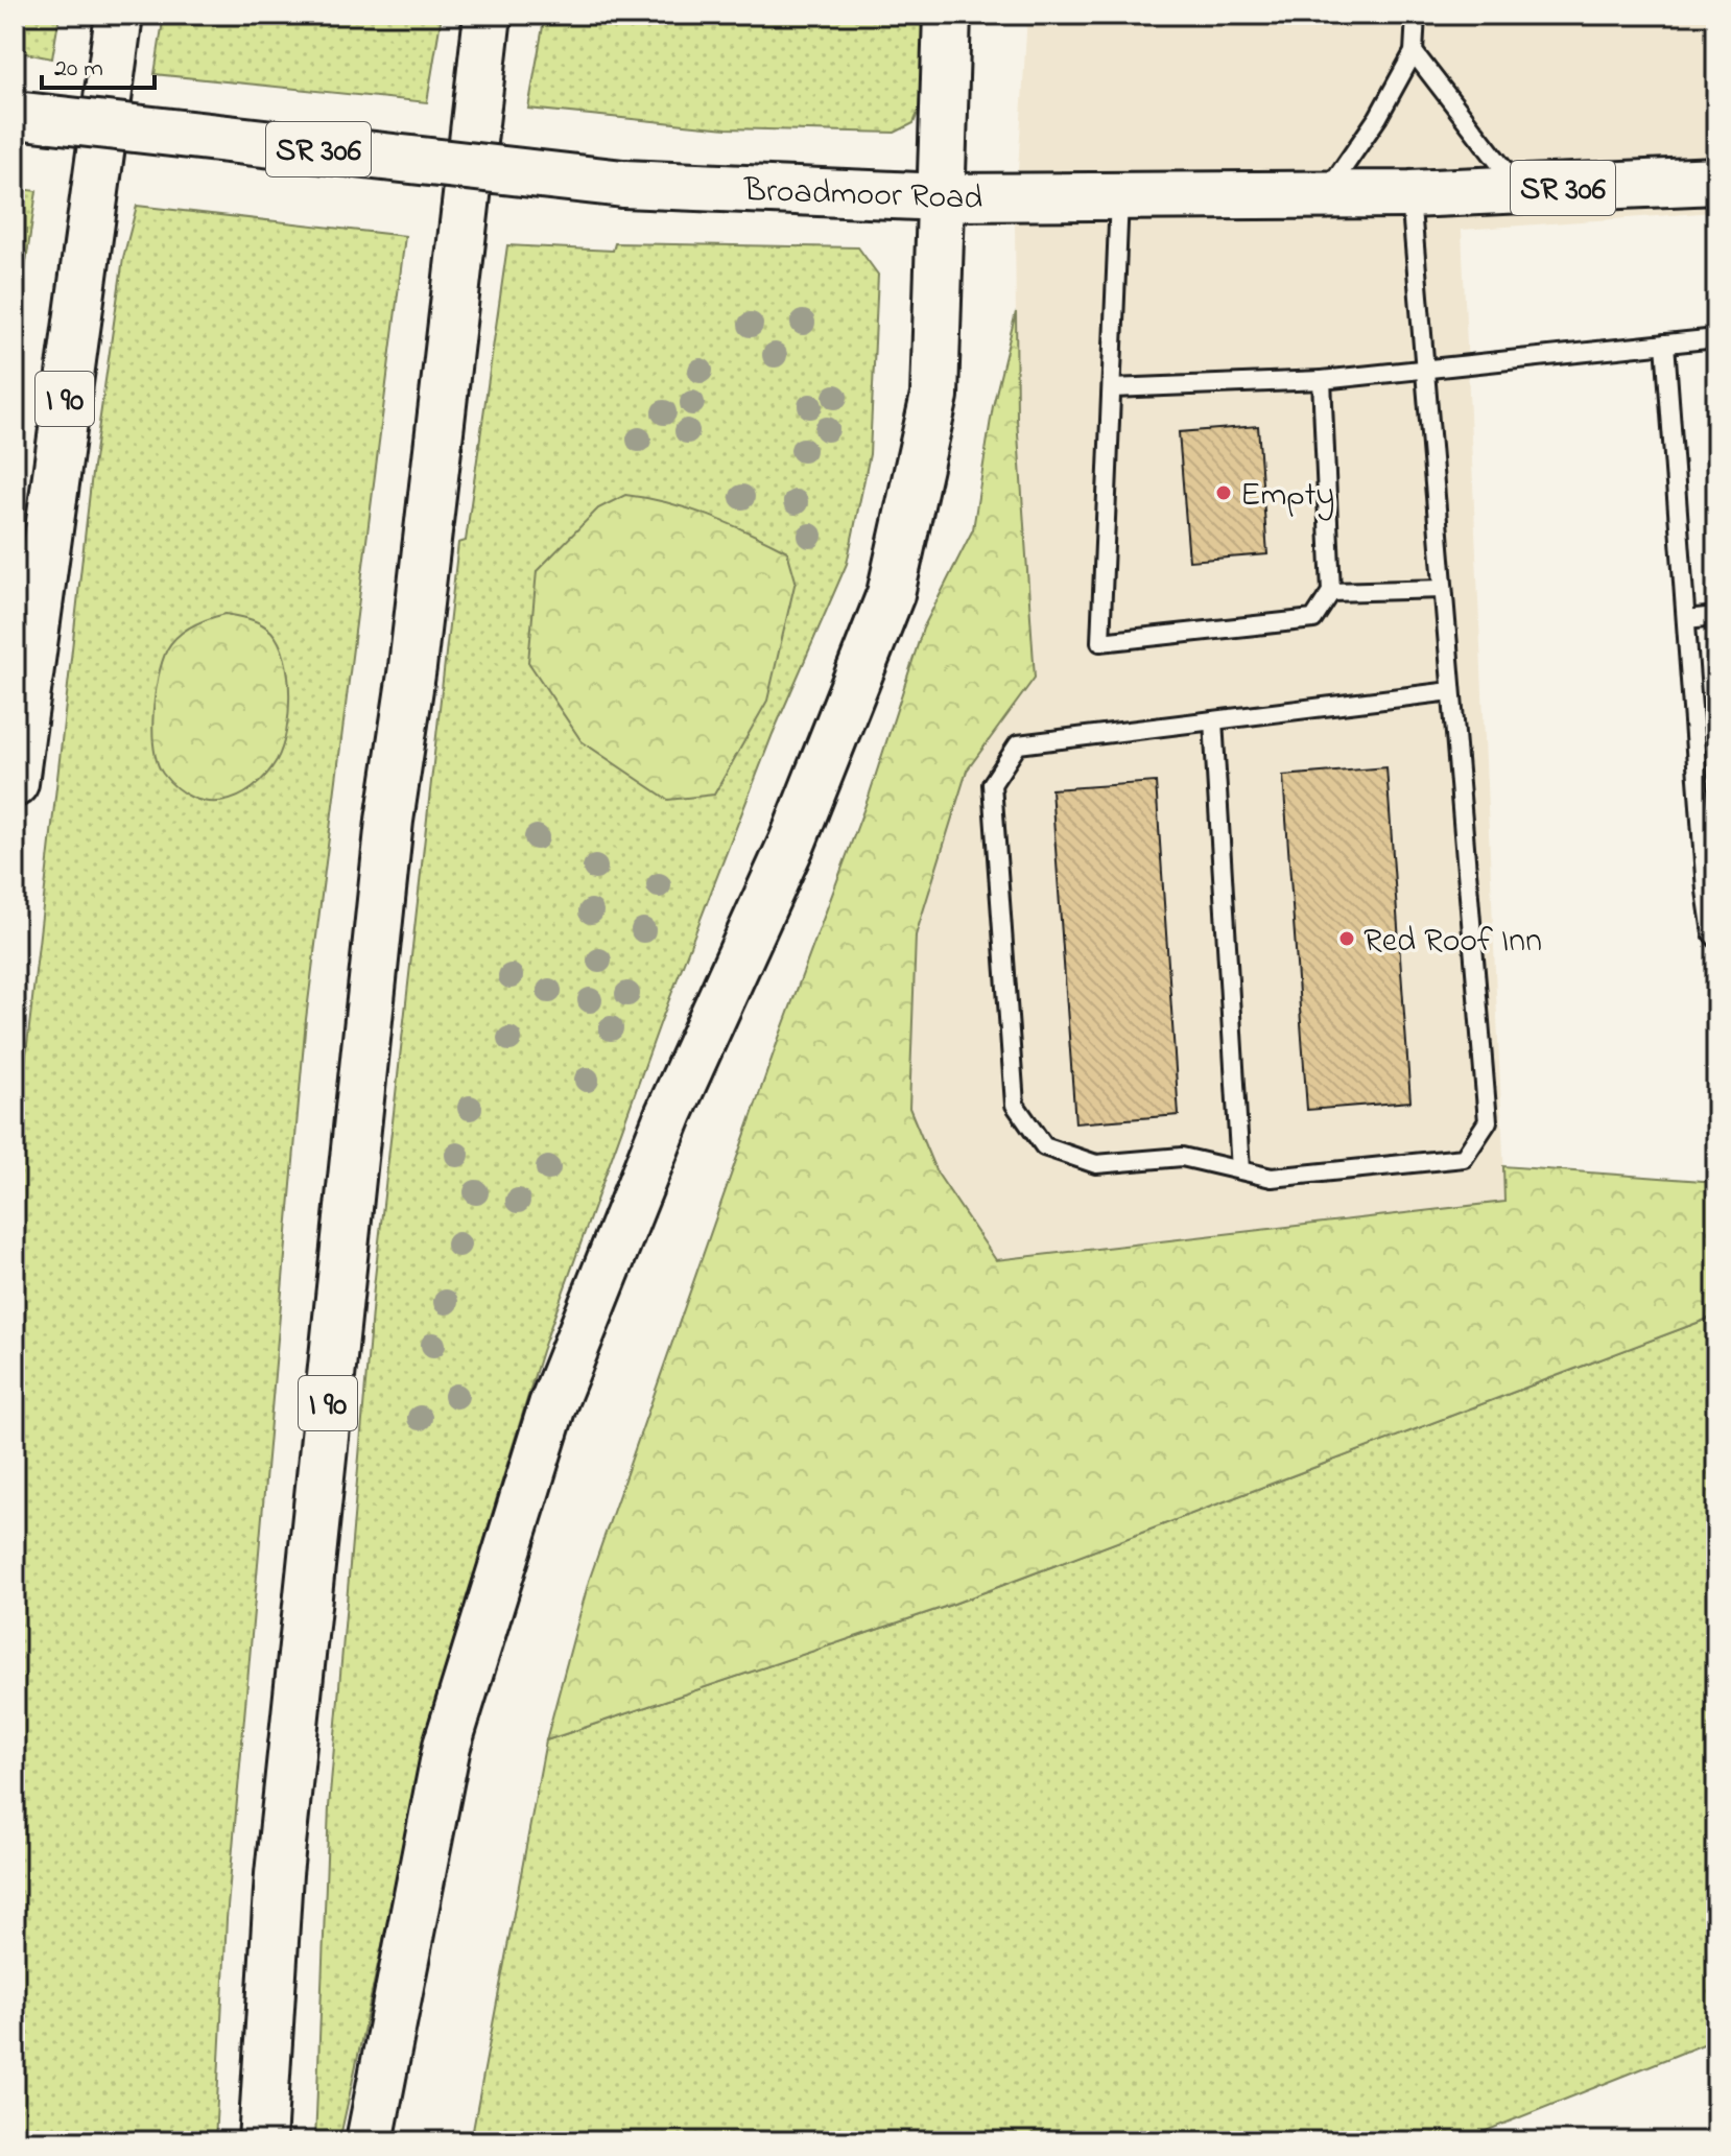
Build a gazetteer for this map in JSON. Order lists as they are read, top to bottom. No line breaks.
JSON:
{"streets":{"main road":["SR 306","Broadmoor Road","I 90"]},"places":["Empty","Red Roof Inn"],"scale_bar":"20 m"}
